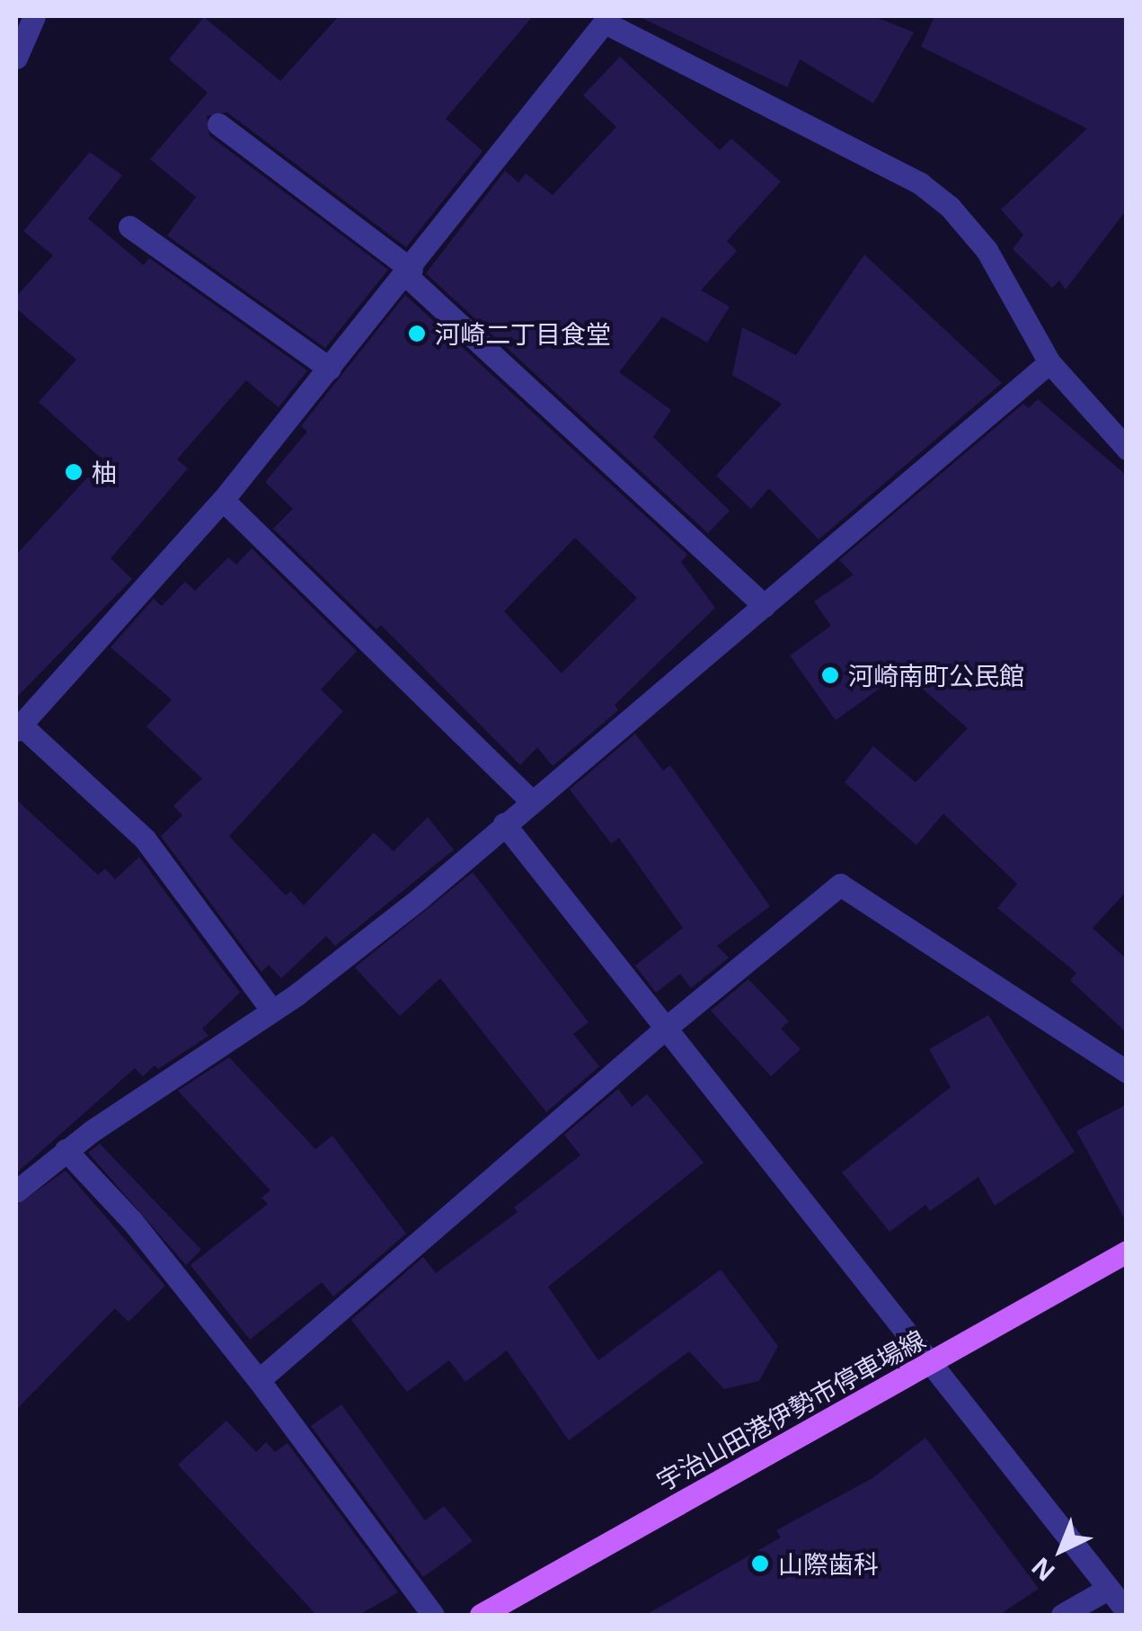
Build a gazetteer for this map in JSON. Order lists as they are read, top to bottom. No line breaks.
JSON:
{"streets":{"main road":["宇治山田港伊勢市停車場線"]},"places":["河崎二丁目食堂","柚","河崎南町公民館","山際歯科"],"north":"bottom left"}
